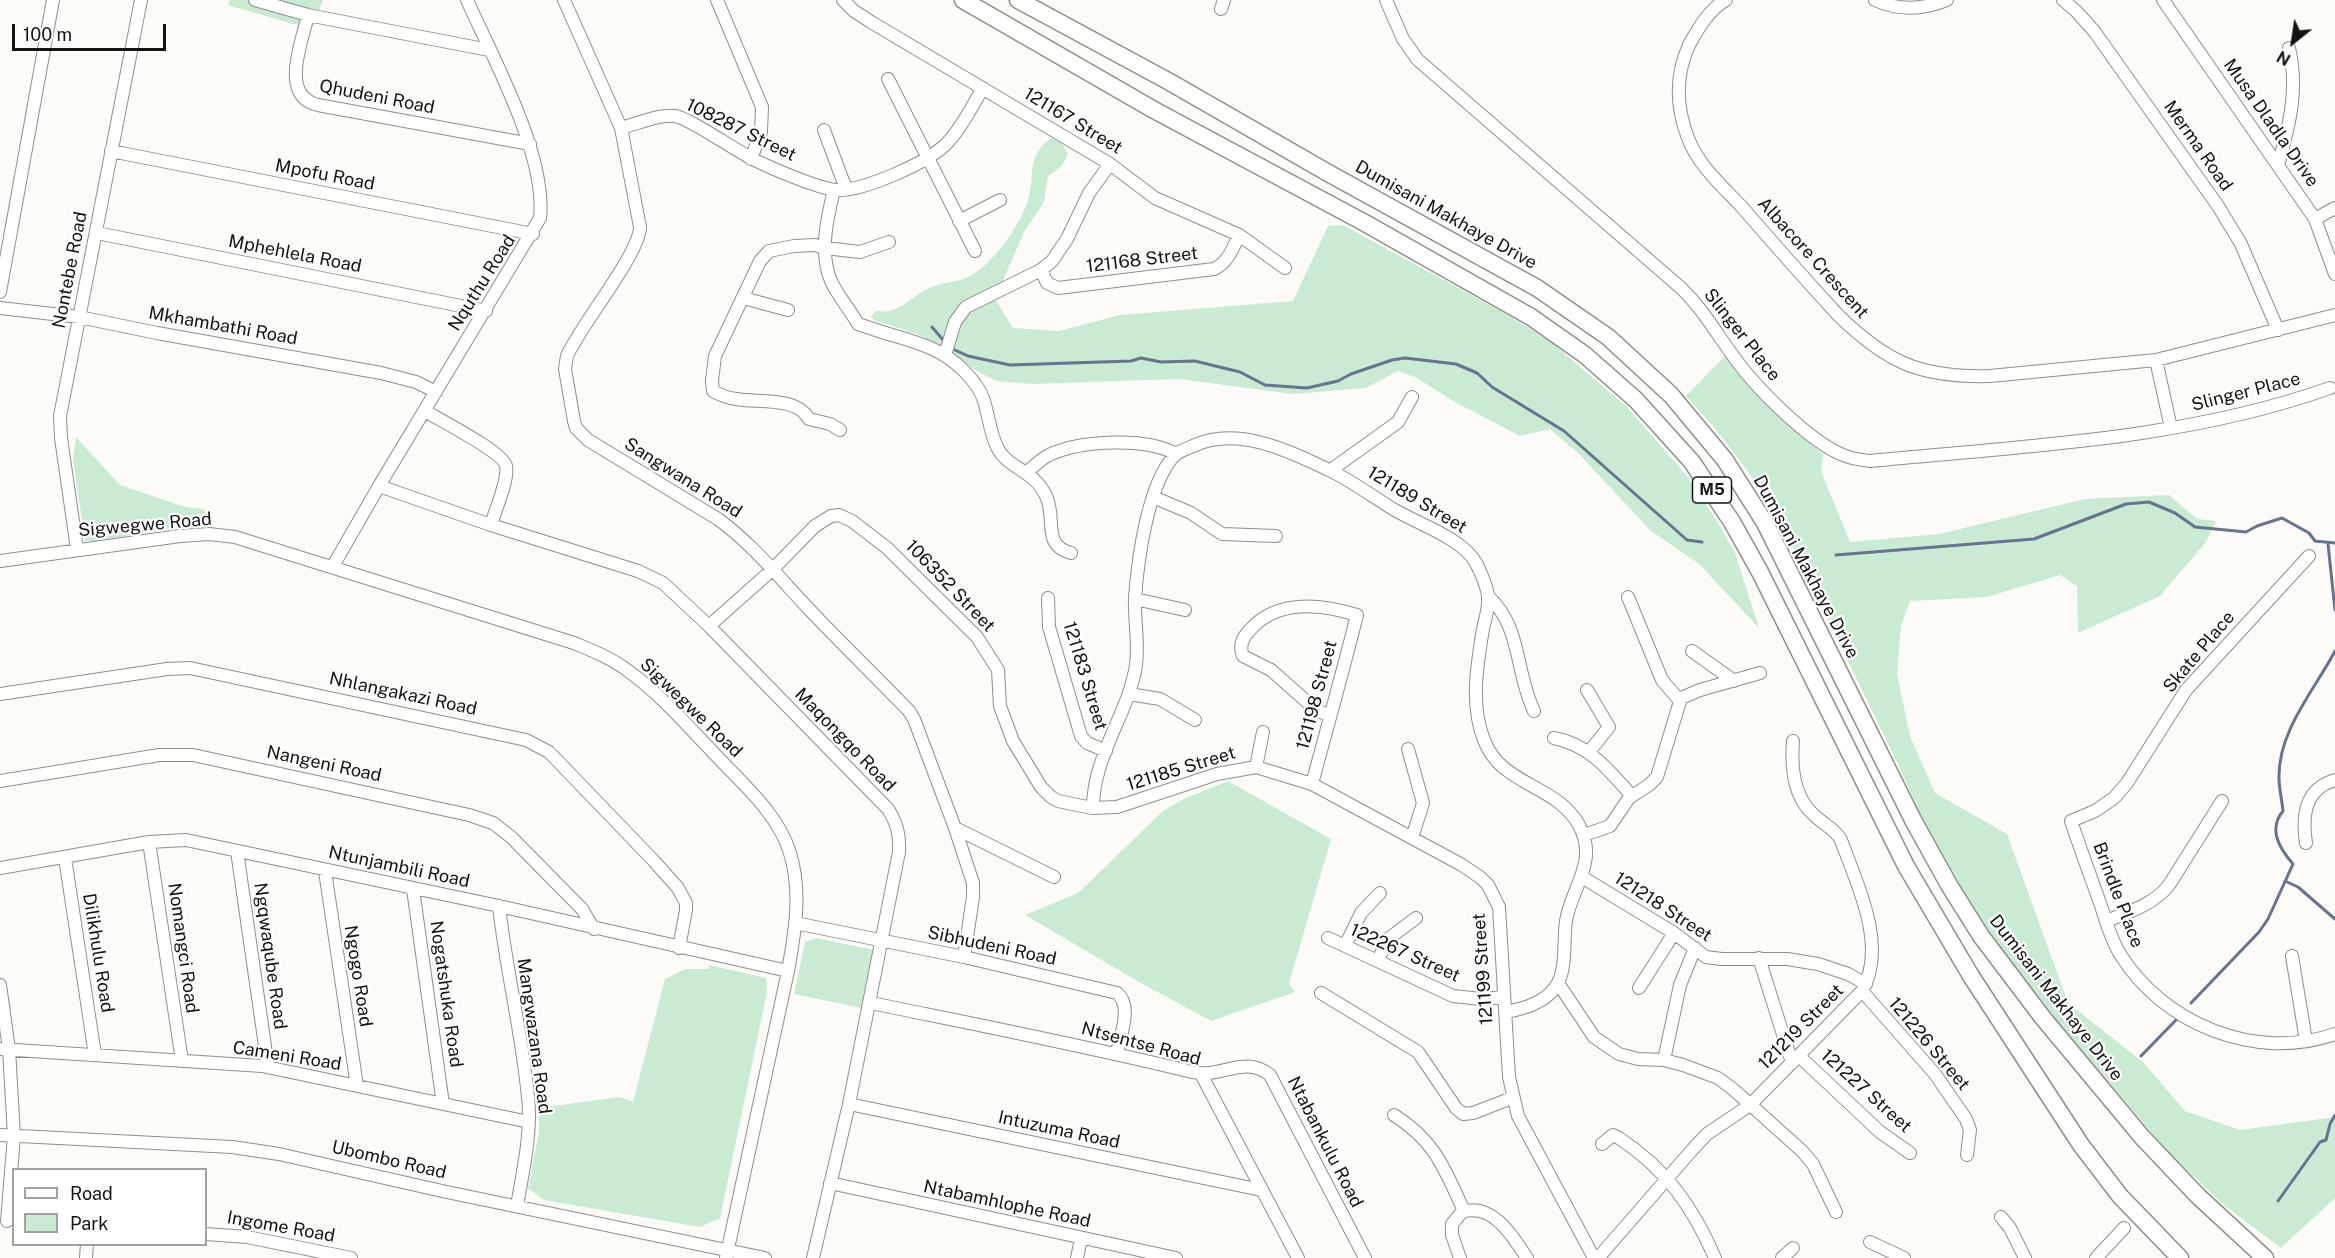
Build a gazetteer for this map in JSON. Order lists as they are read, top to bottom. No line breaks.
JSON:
{"streets":{"main road":["Dumisani Makhaye Drive","M5"],"street":["Qhudeni Road","121167 Street","Musa Dladla Drive","108287 Street","Merma Road","Mpofu Road","Mphehlela Road","Albacore Crescent","121168 Street","Nontebe Road","Nquthu Road","Mkhambathi Road","Slinger Place","Sangwana Road","121189 Street","Sigwegwe Road","106352 Street","Skate Place","121183 Street","Nhlangakazi Road","121198 Street","Maqongqo Road","Nangeni Road","121185 Street","Ntunjambili Road","Brindle Place","121218 Street","Sibhudeni Road","Nomangci Road","Dilikhulu Road","122267 Street","Ngqwaqube Road","121199 Street","Ngogo Road","Nogatshuka Road","121219 Street","Mangwazana Road","Ntsentse Road","121226 Street","Cameni Road","121227 Street","Intuzuma Road","Ntabankulu Road","Ubombo Road","Ntabamhlophe Road","Ingome Road"]},"crossings":[["Qhudeni Road","Nquthu Road"],["121167 Street","121168 Street"],["108287 Street","Sangwana Road"],["Merma Road","Albacore Crescent"],["Mpofu Road","Nontebe Road"],["Mpofu Road","Nquthu Road"],["Mphehlela Road","Nontebe Road"],["Mphehlela Road","Nquthu Road"],["Albacore Crescent","Slinger Place"],["Nontebe Road","Mkhambathi Road"],["Nontebe Road","Sigwegwe Road"],["Nquthu Road","Mkhambathi Road"],["Nquthu Road","Sigwegwe Road"],["Nquthu Road","Maqongqo Road"],["Sangwana Road","106352 Street"],["Sangwana Road","Sibhudeni Road"],["Sigwegwe Road","Ntunjambili Road"],["Sigwegwe Road","Sibhudeni Road"],["Sigwegwe Road","Ubombo Road"],["106352 Street","Maqongqo Road"],["106352 Street","121185 Street"],["Skate Place","Brindle Place"],["Nhlangakazi Road","Ntunjambili Road"],["121198 Street","121199 Street"],["Maqongqo Road","Sibhudeni Road"],["Maqongqo Road","Ntsentse Road"],["Maqongqo Road","Intuzuma Road"],["Maqongqo Road","Ntabamhlophe Road"],["Nangeni Road","Ntunjambili Road"],["121185 Street","121199 Street"],["Ntunjambili Road","Nomangci Road"],["Ntunjambili Road","Dilikhulu Road"],["Ntunjambili Road","Ngqwaqube Road"],["Ntunjambili Road","Ngogo Road"],["Ntunjambili Road","Nogatshuka Road"],["Ntunjambili Road","Mangwazana Road"],["121218 Street","121219 Street"],["121218 Street","121226 Street"],["Sibhudeni Road","Ntsentse Road"],["Nomangci Road","Cameni Road"],["Dilikhulu Road","Cameni Road"],["122267 Street","121199 Street"],["Ngqwaqube Road","Cameni Road"],["121199 Street","121219 Street"],["Ngogo Road","Cameni Road"],["Nogatshuka Road","Cameni Road"],["121219 Street","121226 Street"],["121219 Street","121227 Street"],["Mangwazana Road","Cameni Road"],["Mangwazana Road","Ubombo Road"],["Ntsentse Road","Intuzuma Road"],["Ntsentse Road","Ntabankulu Road"]],"legend":["Road","Park"],"scale_bar":"100 m","north":"bottom left"}
